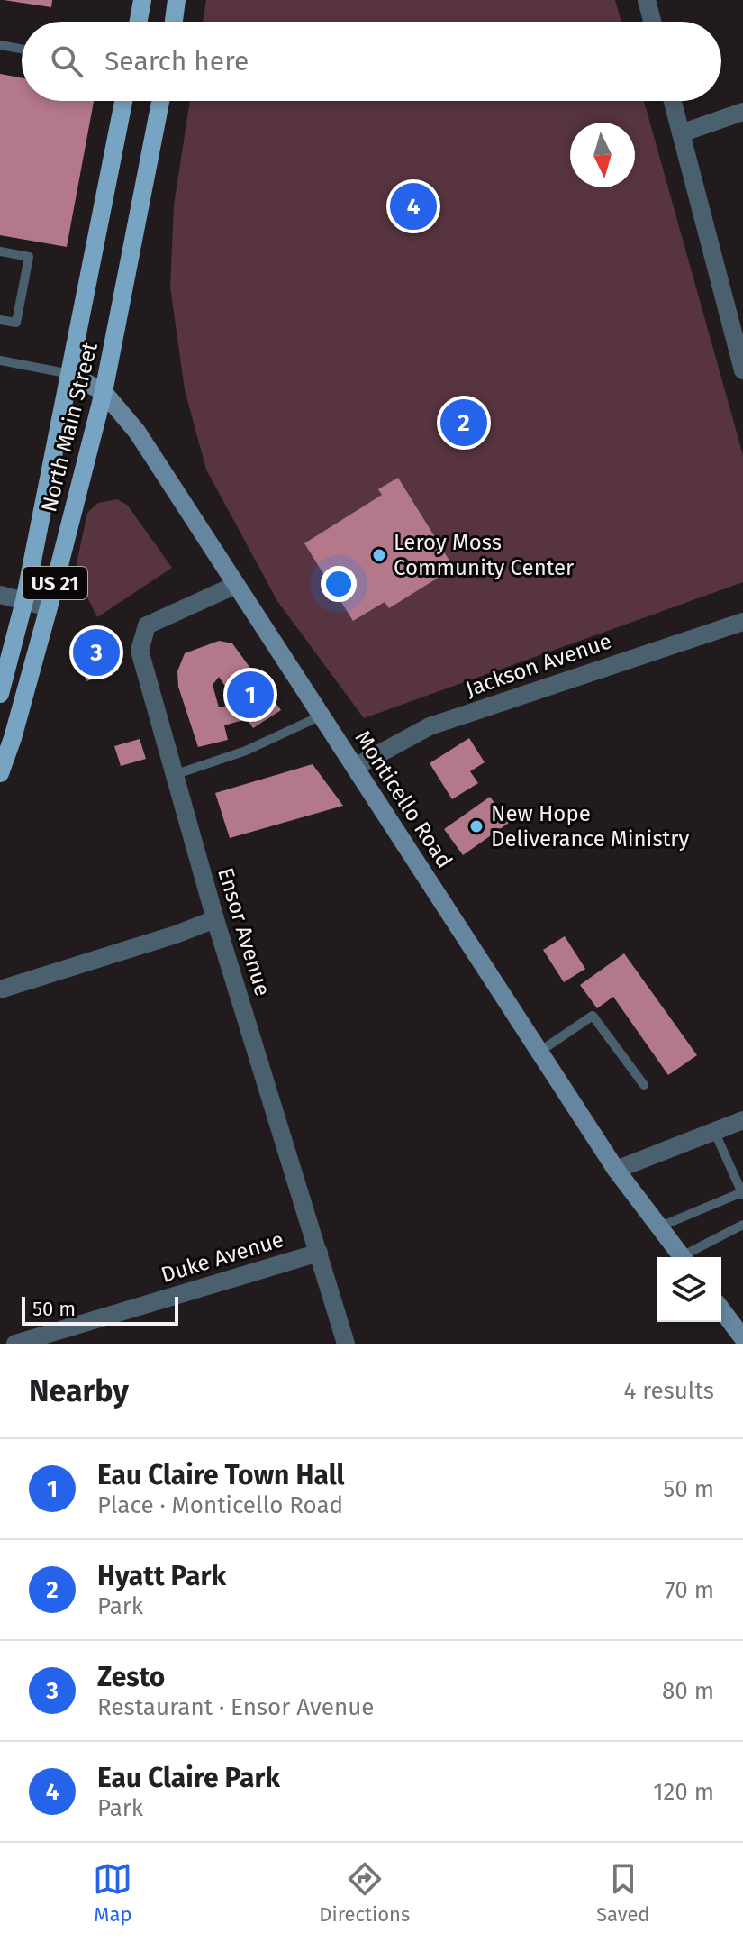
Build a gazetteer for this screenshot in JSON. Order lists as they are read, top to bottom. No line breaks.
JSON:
{"streets":{"main road":["North Main Street","US 21","Monticello Road"],"street":["Jackson Avenue","Ensor Avenue","Duke Avenue"]},"crossings":[["North Main Street","Monticello Road"],["Jackson Avenue","Monticello Road"],["Monticello Road","Ensor Avenue"],["Ensor Avenue","Duke Avenue"]],"places":["Leroy Moss Community Center","New Hope Deliverance Ministry"],"scale_bar":"50 m","north":"bottom","page":{"search":"Search here","pins":["4","2","3","1"],"scale":"50 m","heading":["Nearby","4 results"],"list":[{"mark":"1","name":"Eau Claire Town Hall","note":"Place · Monticello Road","value":"50 m"},{"mark":"2","name":"Hyatt Park","note":"Park","value":"70 m"},{"mark":"3","name":"Zesto","note":"Restaurant · Ensor Avenue","value":"80 m"},{"mark":"4","name":"Eau Claire Park","note":"Park","value":"120 m"}],"nav":["Map","Directions","Saved"]}}
